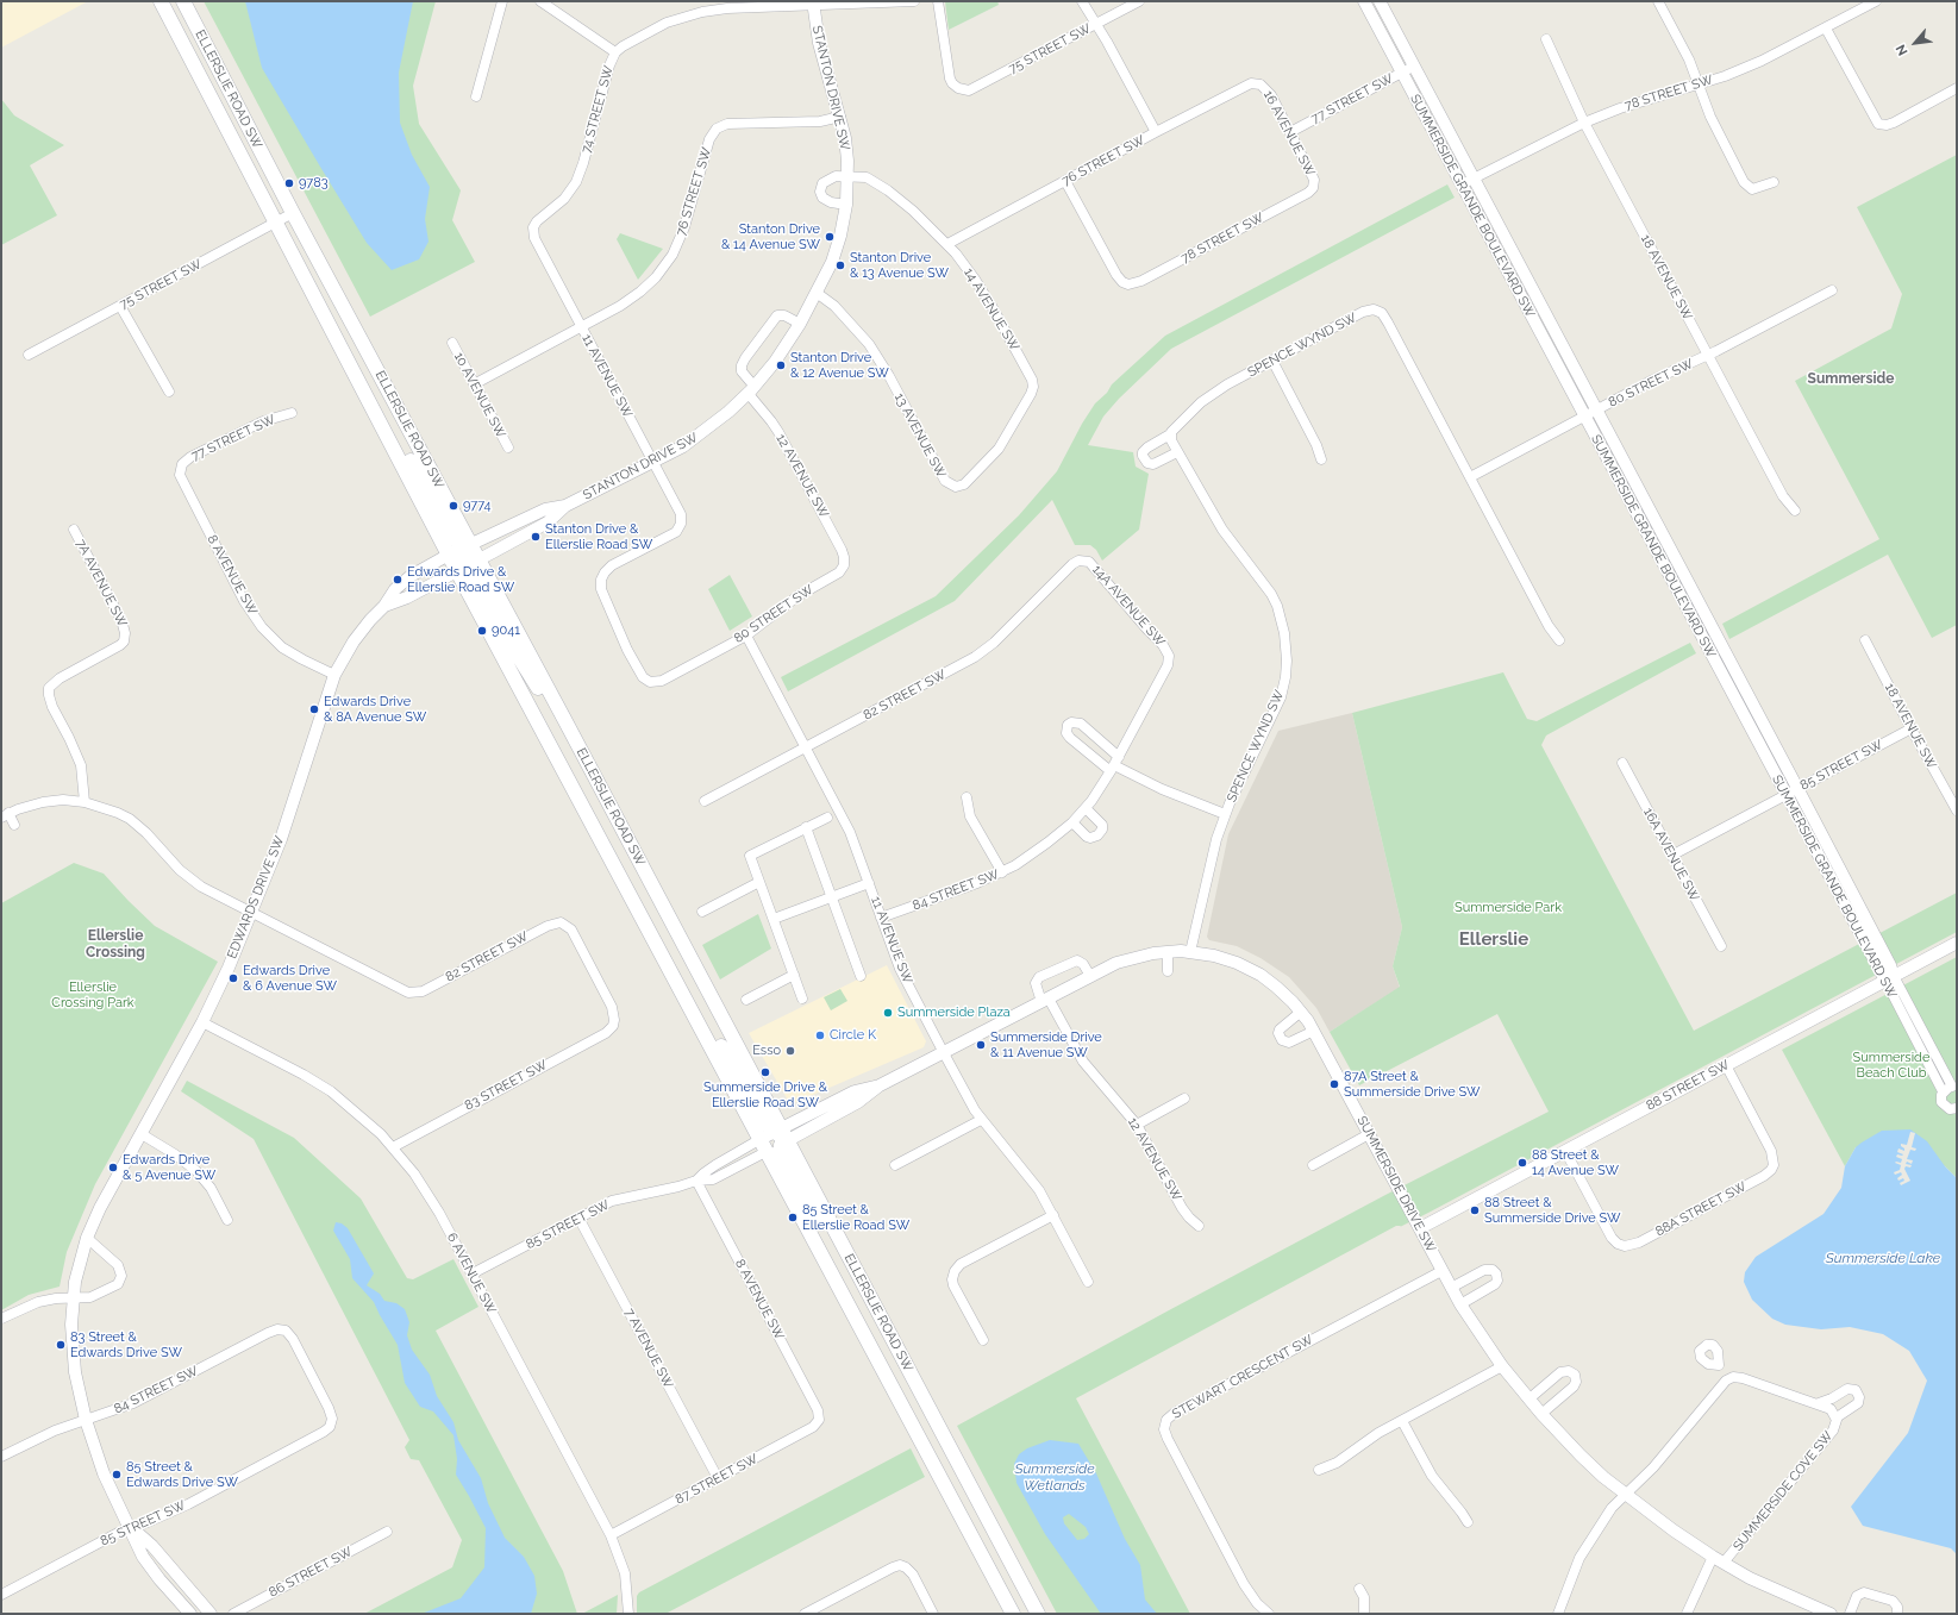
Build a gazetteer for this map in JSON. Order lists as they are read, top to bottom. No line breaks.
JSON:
{"streets":{"main road":["ELLERSLIE ROAD SW"],"street":["75 STREET SW","STANTON DRIVE SW","78 STREET SW","77 STREET SW","74 STREET SW","16 AVENUE SW","76 STREET SW","SUMMERSIDE GRANDE BOULEVARD SW","18 AVENUE SW","14 AVENUE SW","SPENCE WYND SW","11 AVENUE SW","80 STREET SW","10 AVENUE SW","13 AVENUE SW","12 AVENUE SW","8 AVENUE SW","7A AVENUE SW","14A AVENUE SW","82 STREET SW","85 STREET SW","16A AVENUE SW","84 STREET SW","EDWARDS DRIVE SW","83 STREET SW","88 STREET SW","SUMMERSIDE DRIVE SW","88A STREET SW","6 AVENUE SW","7 AVENUE SW","STEWART CRESCENT SW","87 STREET SW","SUMMERSIDE COVE SW","86 STREET SW"]},"crossings":[["75 STREET SW","ELLERSLIE ROAD SW"],["STANTON DRIVE SW","ELLERSLIE ROAD SW"],["STANTON DRIVE SW","74 STREET SW"],["STANTON DRIVE SW","76 STREET SW"],["STANTON DRIVE SW","14 AVENUE SW"],["STANTON DRIVE SW","11 AVENUE SW"],["STANTON DRIVE SW","13 AVENUE SW"],["STANTON DRIVE SW","12 AVENUE SW"],["STANTON DRIVE SW","EDWARDS DRIVE SW"],["ELLERSLIE ROAD SW","85 STREET SW"],["ELLERSLIE ROAD SW","EDWARDS DRIVE SW"],["ELLERSLIE ROAD SW","SUMMERSIDE DRIVE SW"],["78 STREET SW","16 AVENUE SW"],["78 STREET SW","76 STREET SW"],["78 STREET SW","SUMMERSIDE GRANDE BOULEVARD SW"],["78 STREET SW","18 AVENUE SW"],["77 STREET SW","16 AVENUE SW"],["77 STREET SW","SUMMERSIDE GRANDE BOULEVARD SW"],["77 STREET SW","8 AVENUE SW"],["74 STREET SW","11 AVENUE SW"],["16 AVENUE SW","76 STREET SW"],["76 STREET SW","14 AVENUE SW"],["76 STREET SW","11 AVENUE SW"],["76 STREET SW","10 AVENUE SW"],["SUMMERSIDE GRANDE BOULEVARD SW","80 STREET SW"],["SUMMERSIDE GRANDE BOULEVARD SW","85 STREET SW"],["SUMMERSIDE GRANDE BOULEVARD SW","88 STREET SW"],["18 AVENUE SW","80 STREET SW"],["18 AVENUE SW","85 STREET SW"],["14 AVENUE SW","13 AVENUE SW"],["SPENCE WYND SW","80 STREET SW"],["SPENCE WYND SW","SUMMERSIDE DRIVE SW"],["11 AVENUE SW","80 STREET SW"],["11 AVENUE SW","82 STREET SW"],["11 AVENUE SW","84 STREET SW"],["11 AVENUE SW","SUMMERSIDE DRIVE SW"],["80 STREET SW","12 AVENUE SW"],["12 AVENUE SW","SUMMERSIDE DRIVE SW"],["8 AVENUE SW","85 STREET SW"],["8 AVENUE SW","EDWARDS DRIVE SW"],["8 AVENUE SW","87 STREET SW"],["14A AVENUE SW","82 STREET SW"],["14A AVENUE SW","84 STREET SW"],["82 STREET SW","EDWARDS DRIVE SW"],["82 STREET SW","83 STREET SW"],["85 STREET SW","16A AVENUE SW"],["85 STREET SW","84 STREET SW"],["85 STREET SW","EDWARDS DRIVE SW"],["85 STREET SW","SUMMERSIDE DRIVE SW"],["85 STREET SW","6 AVENUE SW"],["85 STREET SW","7 AVENUE SW"],["84 STREET SW","EDWARDS DRIVE SW"],["EDWARDS DRIVE SW","6 AVENUE SW"],["83 STREET SW","6 AVENUE SW"],["88 STREET SW","SUMMERSIDE DRIVE SW"],["88 STREET SW","88A STREET SW"],["SUMMERSIDE DRIVE SW","STEWART CRESCENT SW"],["SUMMERSIDE DRIVE SW","SUMMERSIDE COVE SW"],["6 AVENUE SW","87 STREET SW"],["7 AVENUE SW","87 STREET SW"]],"districts":["Summerside","Ellerslie Crossing","Ellerslie"],"water":["Summerside Lake","Summerside Wetlands"],"parks":["Summerside Park","Ellerslie Crossing Park","Summerside Beach Club"],"places":["9783","Stanton Drive & 14 Avenue SW","Stanton Drive & 13 Avenue SW","Stanton Drive & 12 Avenue SW","9774","Stanton Drive & Ellerslie Road SW","Edwards Drive & Ellerslie Road SW","9041","Edwards Drive & 8A Avenue SW","Edwards Drive & 6 Avenue SW","Summerside Plaza","Circle K","Summerside Drive & 11 Avenue SW","Esso","Summerside Drive & Ellerslie Road SW","87A Street & Summerside Drive SW","88 Street & 14 Avenue SW","Edwards Drive & 5 Avenue SW","88 Street & Summerside Drive SW","85 Street & Ellerslie Road SW","83 Street & Edwards Drive SW","85 Street & Edwards Drive SW"],"north":"bottom left"}
